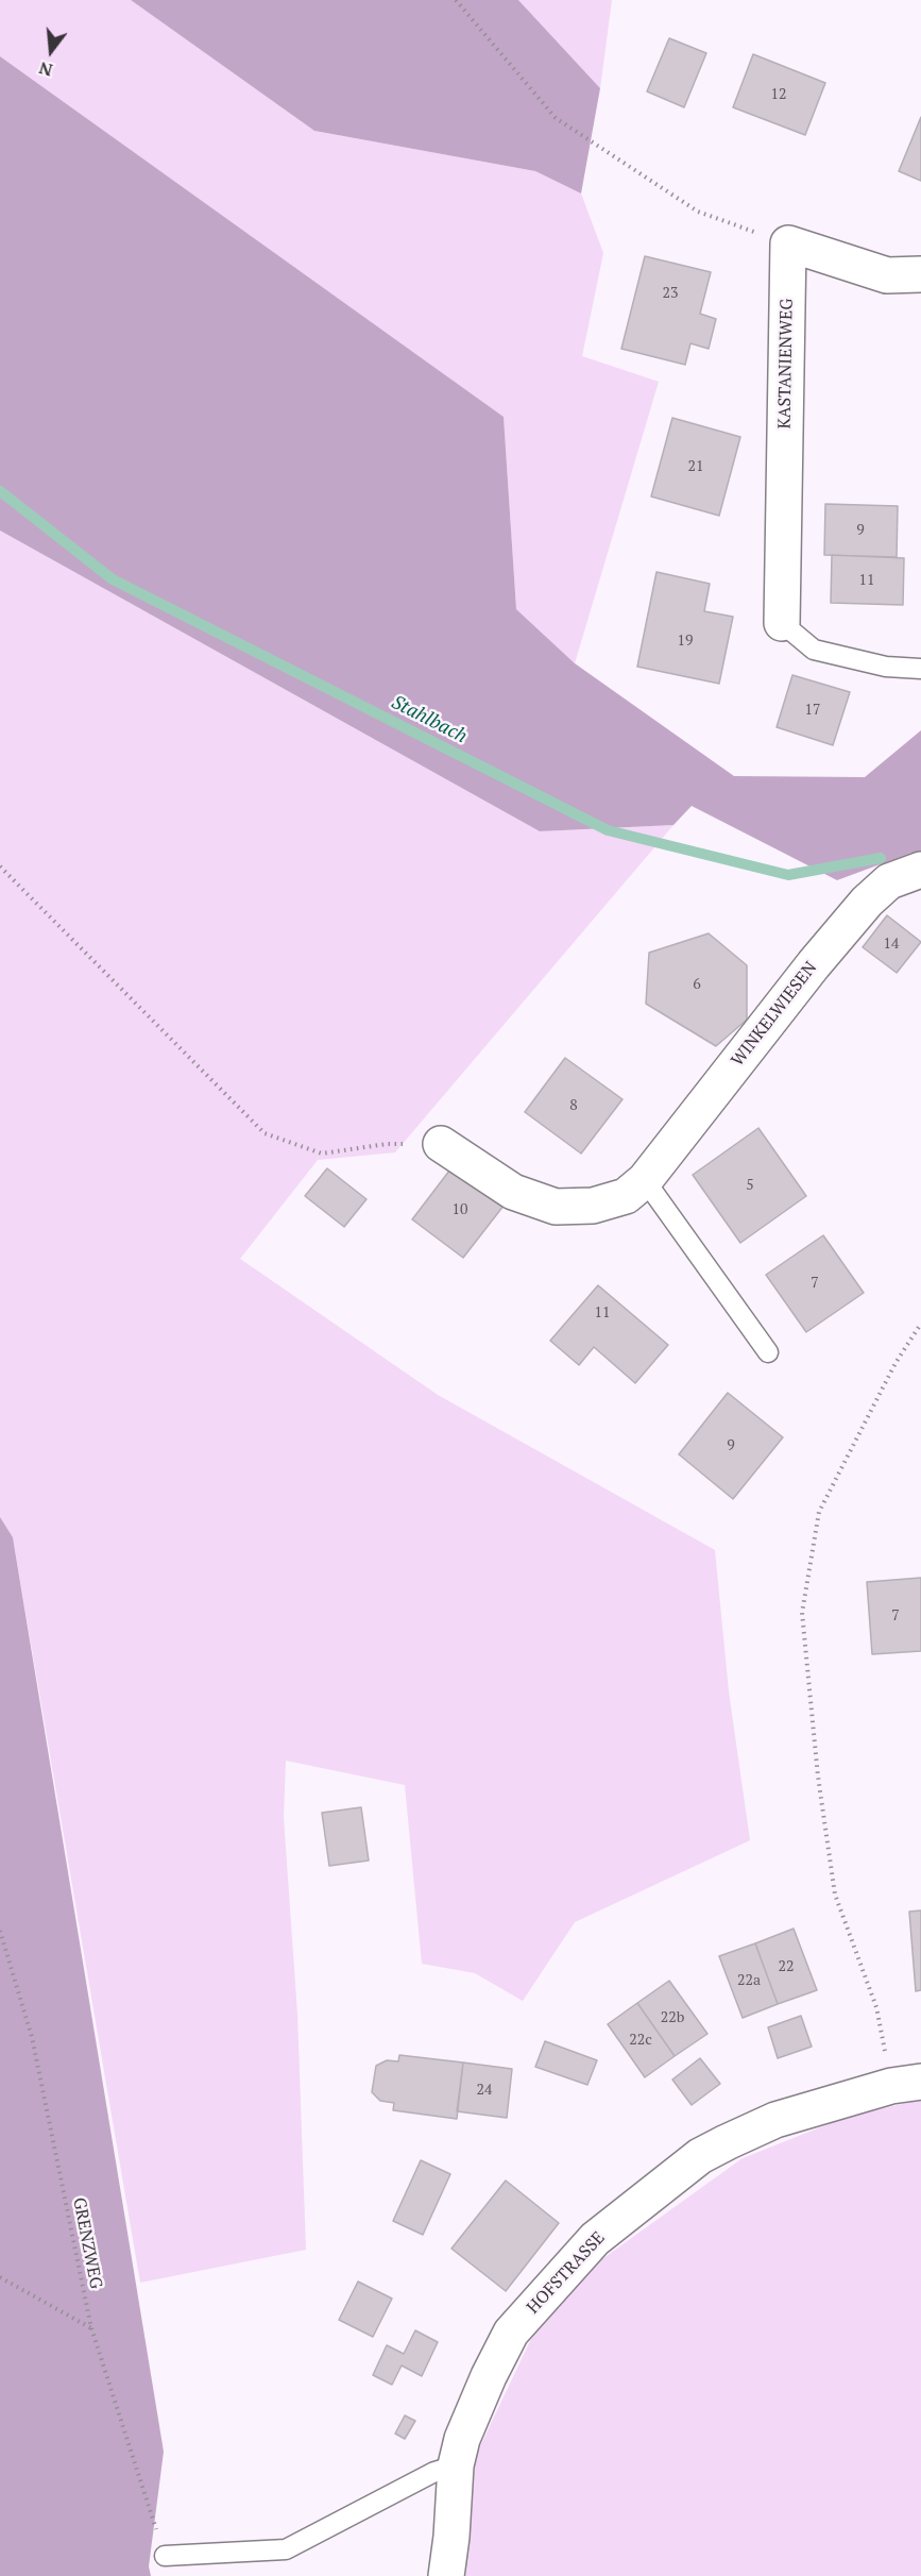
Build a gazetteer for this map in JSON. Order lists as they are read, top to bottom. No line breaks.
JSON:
{"streets":{"street":["KASTANIENWEG","WINKELWIESEN","HOFSTRASSE"],"path":["GRENZWEG"]},"water":["Stahlbach"],"house_numbers":["12","23","21","9","11","19","17","14","6","8","5","10","7","11","9","7","22","22a","22b","22c","24"],"north":"bottom"}
